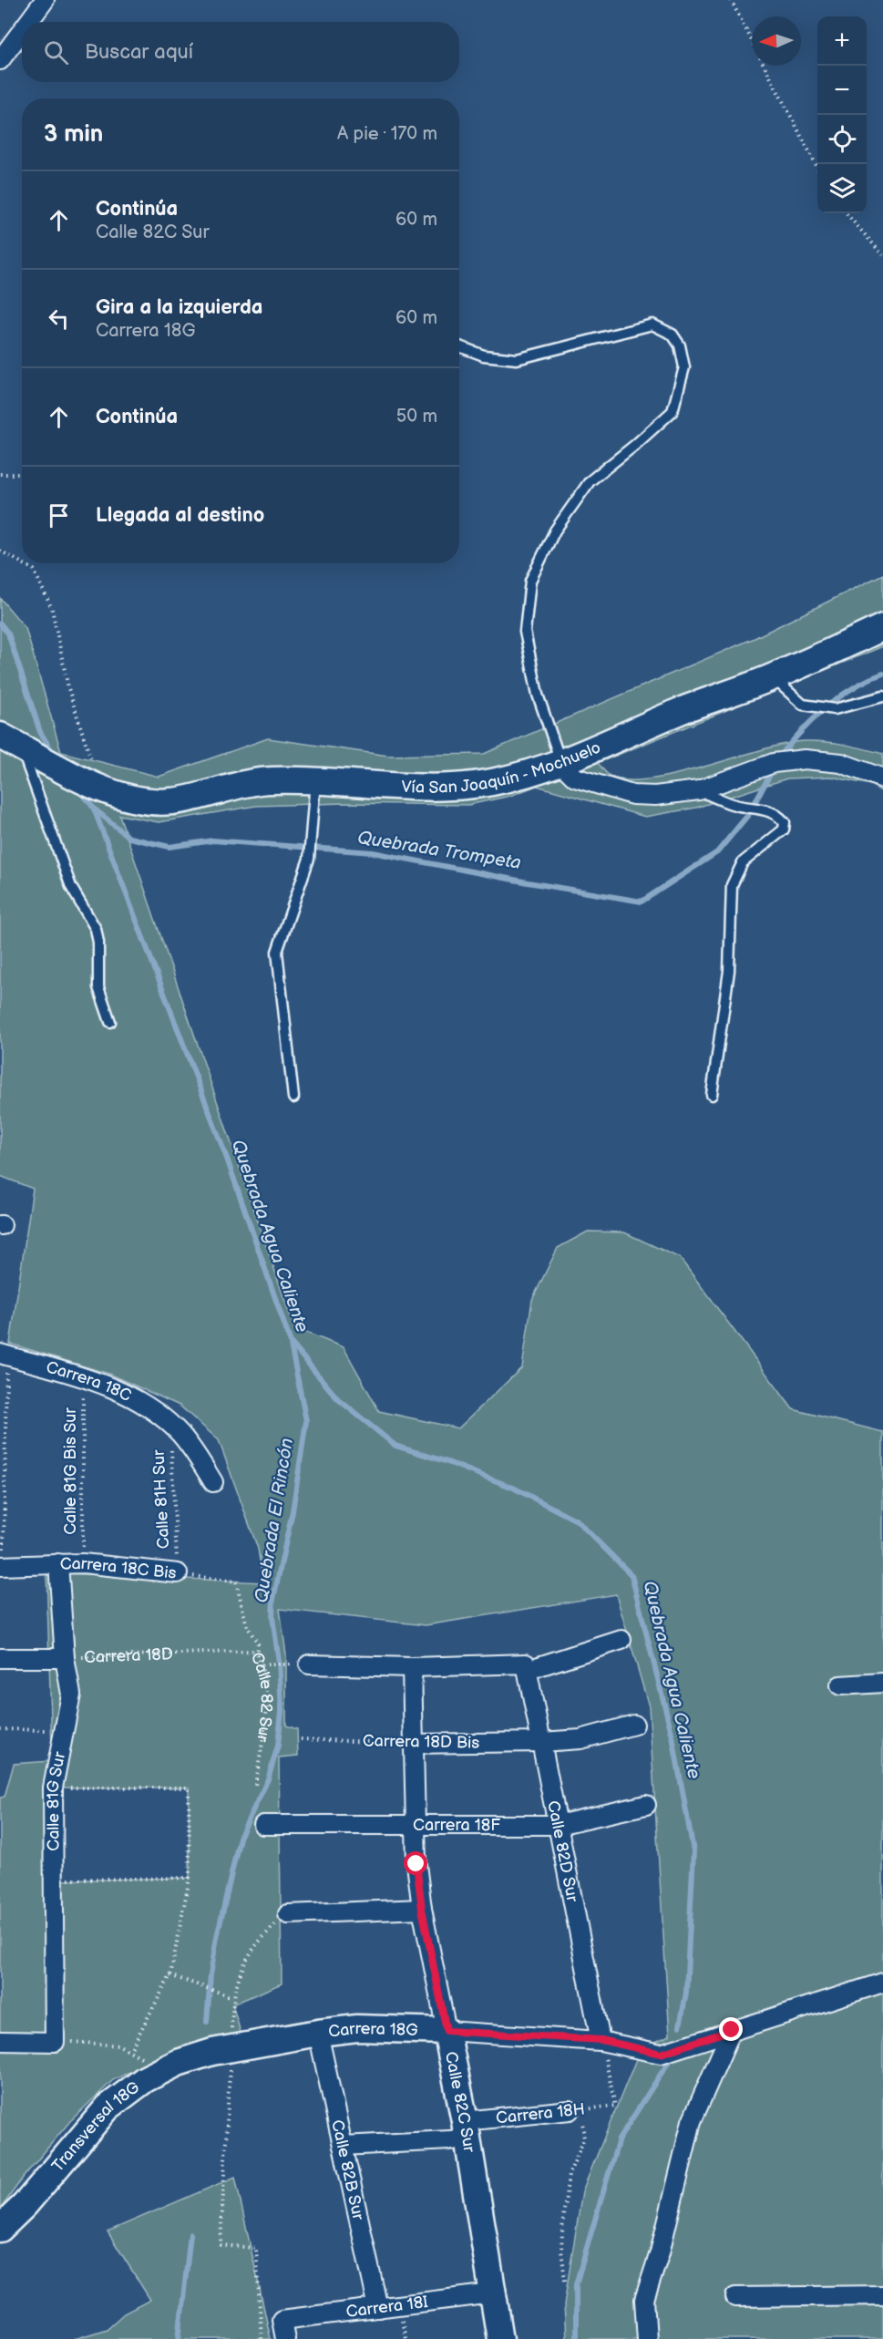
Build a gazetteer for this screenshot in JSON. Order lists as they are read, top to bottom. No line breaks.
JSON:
{"streets":{"street":["Vía San Joaquín - Mochuelo","Carrera 18C","Carrera 18C Bis","Carrera 18D","Carrera 18D Bis","Calle 81G Sur","Carrera 18F","Calle 82D Sur","Carrera 18G","Calle 82C Sur","Carrera 18H","Transversal 18G","Calle 82B Sur","Carrera 18I"],"path":["Calle 81G Bis Sur","Calle 81H Sur","Calle 82 Sur"]},"crossings":[["Carrera 18C","Calle 81G Bis Sur"],["Carrera 18C","Calle 81H Sur"],["Calle 81G Bis Sur","Carrera 18C Bis"],["Calle 81H Sur","Carrera 18C Bis"],["Carrera 18C Bis","Calle 82 Sur"],["Carrera 18C Bis","Calle 81G Sur"],["Carrera 18D","Calle 82 Sur"],["Carrera 18D","Calle 81G Sur"],["Carrera 18D Bis","Calle 82D Sur"],["Carrera 18D Bis","Calle 82C Sur"],["Carrera 18F","Calle 82D Sur"],["Carrera 18F","Calle 82C Sur"],["Calle 82D Sur","Carrera 18G"],["Calle 82D Sur","Carrera 18H"],["Carrera 18G","Calle 82C Sur"],["Carrera 18G","Carrera 18H"],["Carrera 18G","Transversal 18G"],["Carrera 18G","Calle 82B Sur"],["Calle 82C Sur","Carrera 18H"],["Calle 82C Sur","Carrera 18I"],["Carrera 18H","Calle 82B Sur"],["Calle 82B Sur","Carrera 18I"]],"water":["Quebrada Trompeta","Quebrada Agua Caliente","Quebrada El Rincón"],"north":"left","page":{"map_buttons":["+","−"],"search":"Buscar aquí","heading":["3 min","A pie · 170 m"],"list":[["Continúa","Calle 82C Sur","60 m"],["Gira a la izquierda","Carrera 18G","60 m"],["Continúa","50 m"],"Llegada al destino"]}}
